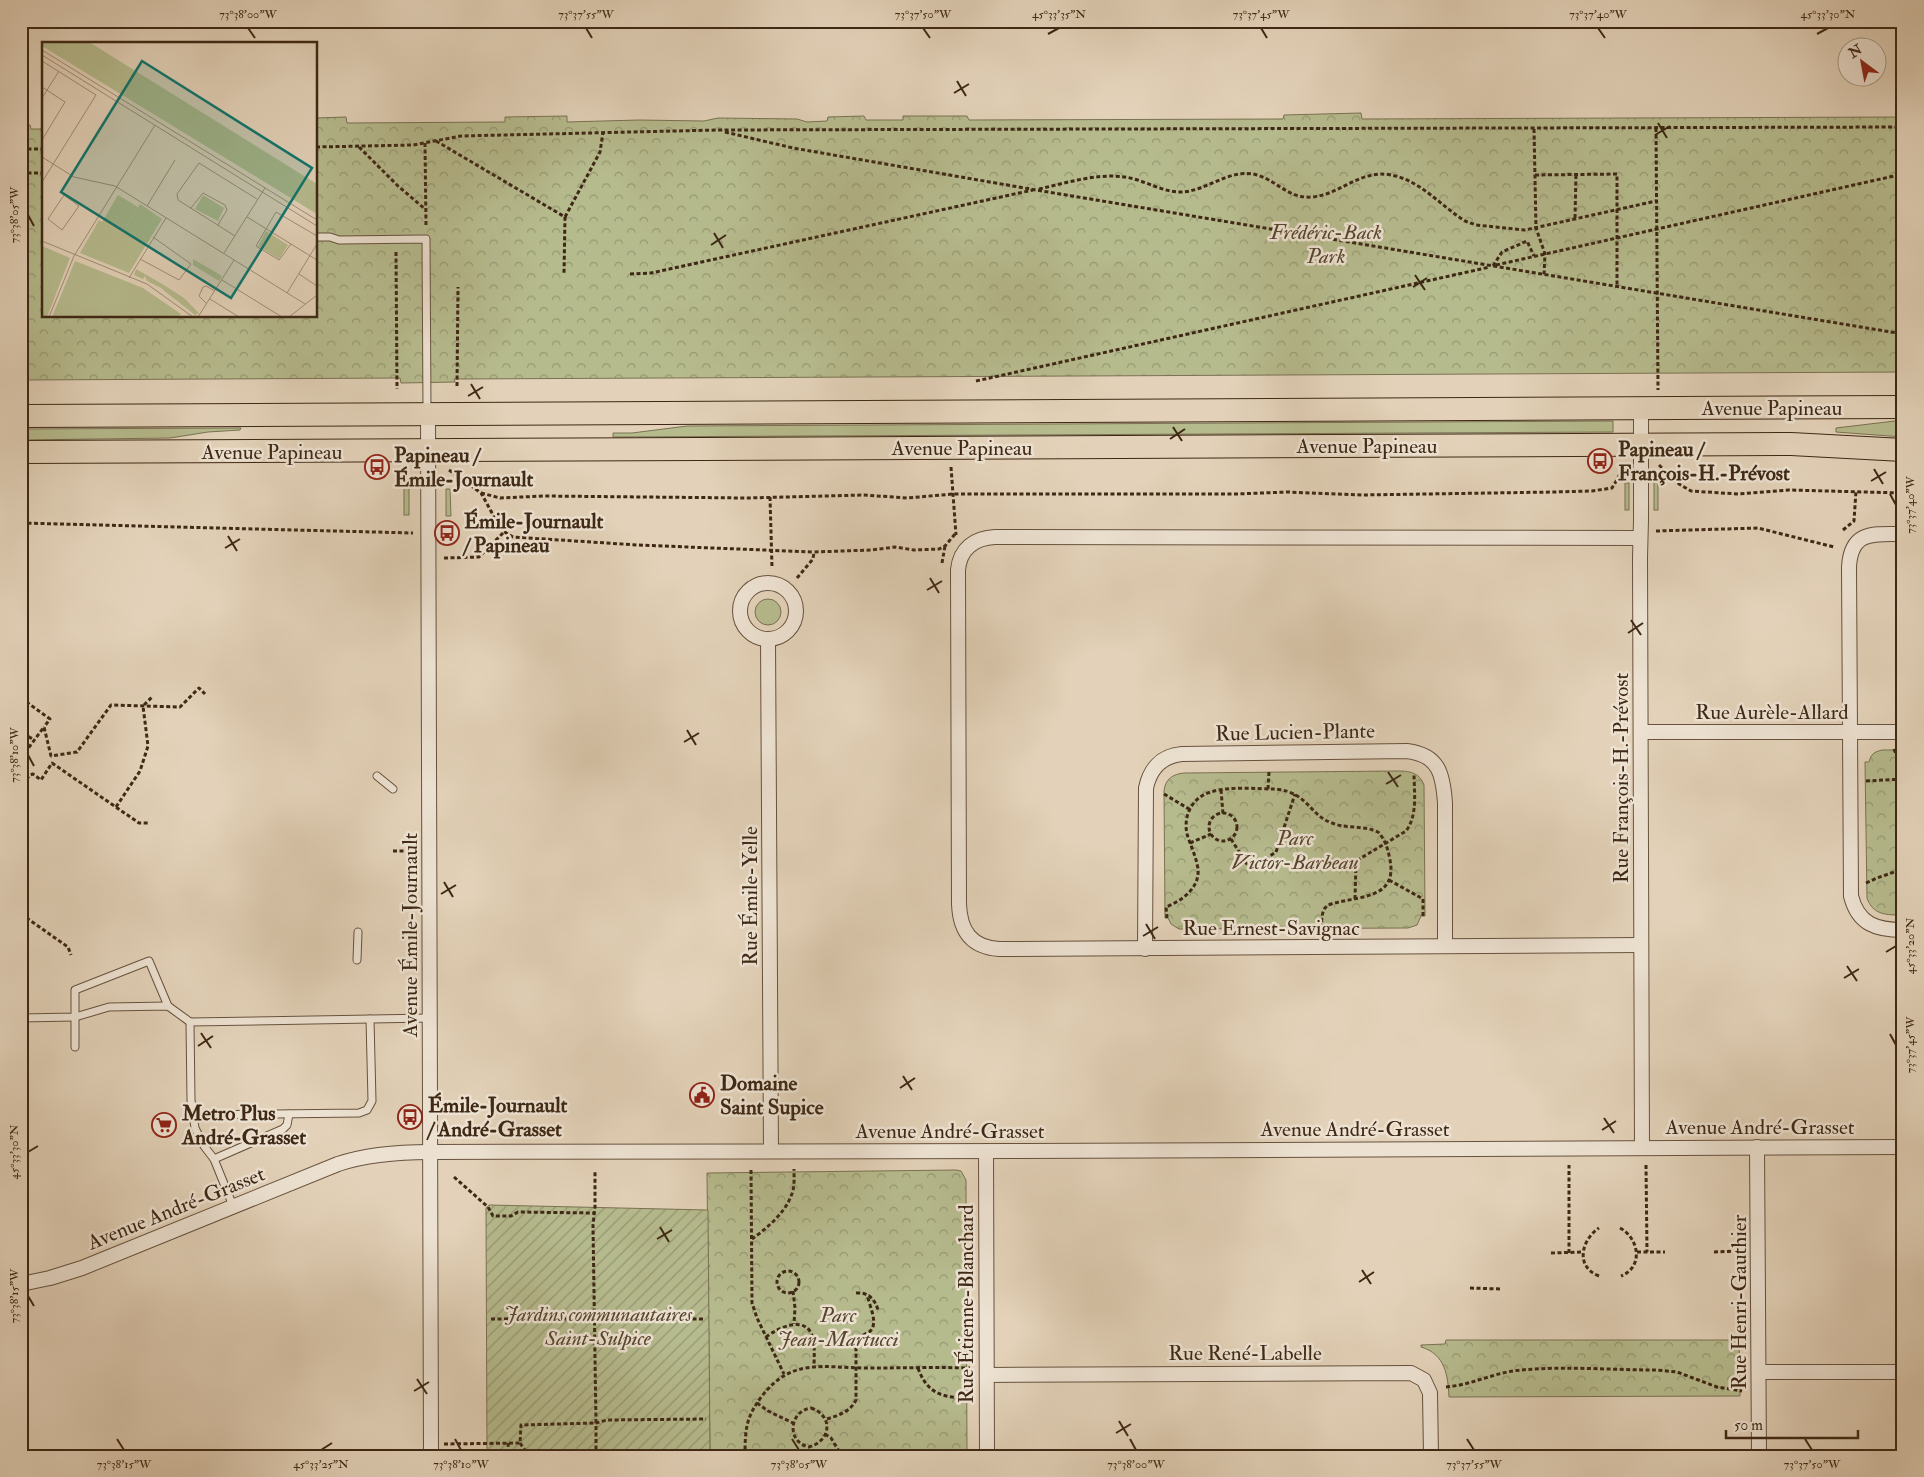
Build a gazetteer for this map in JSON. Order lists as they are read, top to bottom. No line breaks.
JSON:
{"streets":{"main road":["Avenue Papineau"],"street":["Rue Aurèle-Allard","Rue Lucien-Plante","Rue François-H.-Prévost","Rue Émile-Yelle","Rue Ernest-Savignac","Avenue Émile-Journault","Avenue André-Grasset","Rue Henri-Gauthier","Rue Étienne-Blanchard","Rue René-Labelle"]},"crossings":[["Avenue Papineau","Rue François-H.-Prévost"],["Avenue Papineau","Avenue Émile-Journault"],["Rue Aurèle-Allard","Rue François-H.-Prévost"],["Rue Lucien-Plante","Rue Ernest-Savignac"],["Rue François-H.-Prévost","Rue Ernest-Savignac"],["Rue François-H.-Prévost","Avenue André-Grasset"],["Rue Émile-Yelle","Avenue André-Grasset"],["Avenue Émile-Journault","Avenue André-Grasset"],["Avenue André-Grasset","Rue Henri-Gauthier"],["Avenue André-Grasset","Rue Étienne-Blanchard"],["Rue Étienne-Blanchard","Rue René-Labelle"]],"parks":["Frédéric-Back Park","Parc Victor-Barbeau","Jardins communautaires Saint-Sulpice","Parc Jean-Martucci"],"places":{"bus stop":["Papineau / François-H.-Prévost","Papineau / Émile-Journault","Émile-Journault / Papineau","Émile-Journault / André-Grasset"],"public building":["Domaine Saint Supice"],"supermarket":["Metro Plus André-Grasset"]},"scale_bar":"50 m","north":"top left","coordinates":["73°38'00\"W","73°37'55\"W","73°37'50\"W","45°33'35\"N","73°37'45\"W","73°37'40\"W","45°33'30\"N","73°38'05\"W","73°38'10\"W","45°33'20\"N","73°38'15\"W","45°33'25\"N"]}
